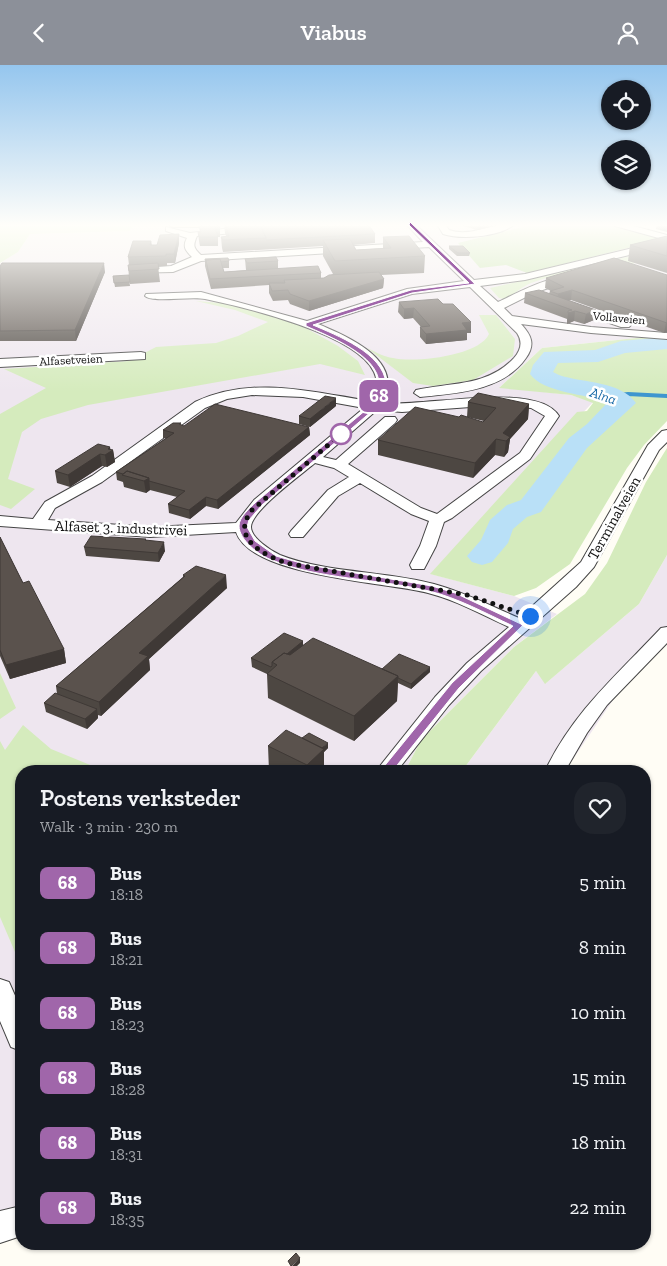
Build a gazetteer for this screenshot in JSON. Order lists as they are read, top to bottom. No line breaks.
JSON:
{"streets":{"street":["Vollaveien","Alfasetveien","Terminalveien","Alfaset 3. industrivei"]},"water":["Alna"],"lines":["bus line 68"],"page":{"header":"Viabus","on_map":"68","heading":["Postens verksteder","Walk · 3 min · 230 m"],"list":[{"mark":"68","name":"Bus","note":"18:18","value":"5 min"},{"mark":"68","name":"Bus","note":"18:21","value":"8 min"},{"mark":"68","name":"Bus","note":"18:23","value":"10 min"},{"mark":"68","name":"Bus","note":"18:28","value":"15 min"},{"mark":"68","name":"Bus","note":"18:31","value":"18 min"},{"mark":"68","name":"Bus","note":"18:35","value":"22 min"}]}}
